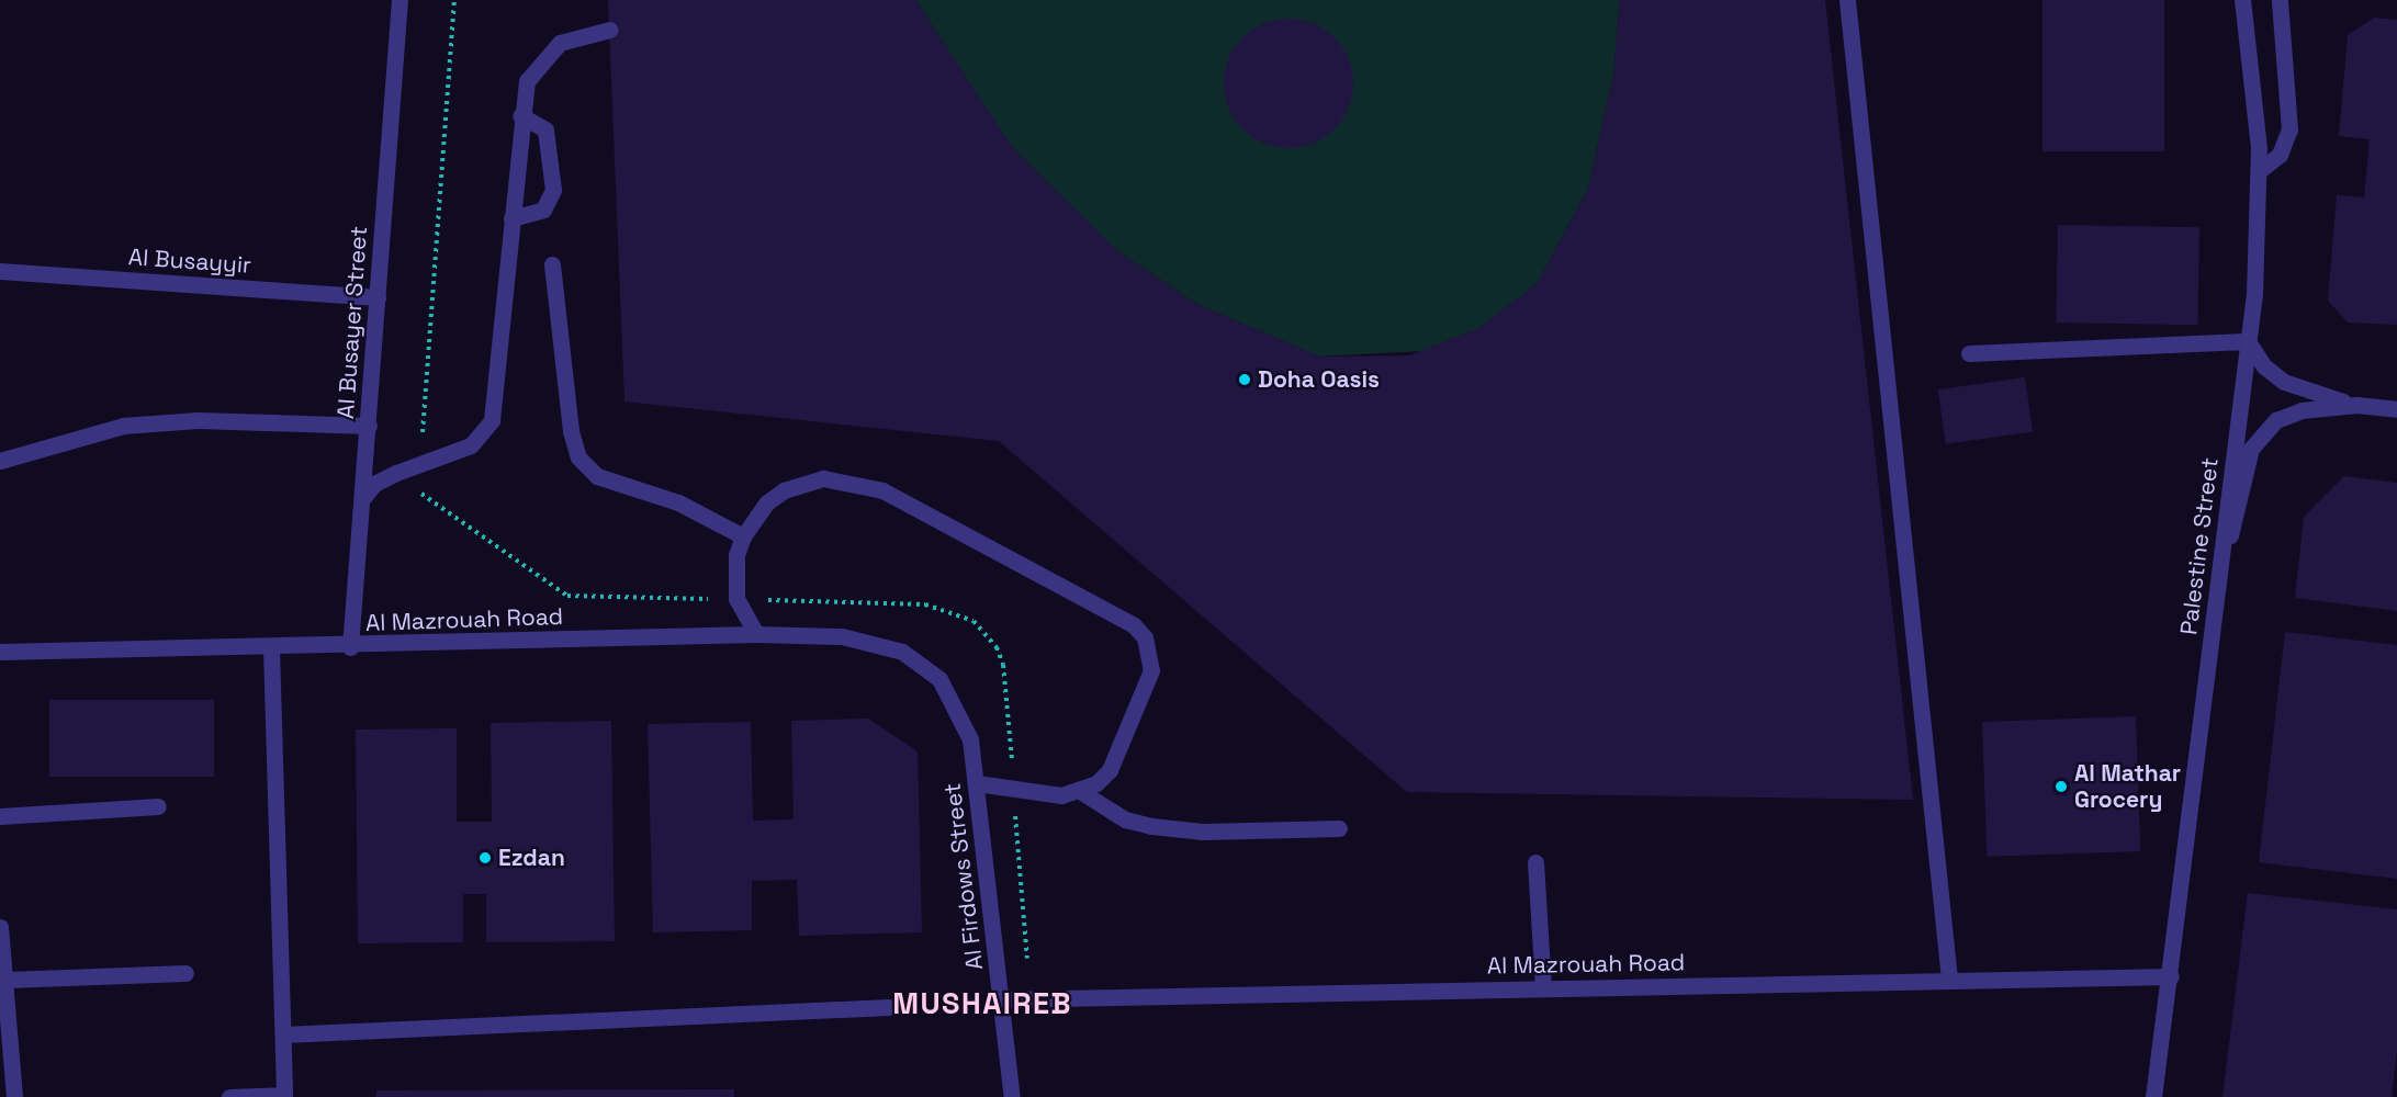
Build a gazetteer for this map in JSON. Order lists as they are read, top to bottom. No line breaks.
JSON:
{"streets":{"street":["Al Busayyir","Al Busayer Street","Palestine Street","Al Mazrouah Road","Al Firdows Street"]},"crossings":[["Al Busayyir","Al Busayer Street"],["Al Busayer Street","Al Mazrouah Road"],["Palestine Street","Al Mazrouah Road"],["Al Mazrouah Road","Al Firdows Street"]],"districts":["MUSHAIREB"],"places":["Doha Oasis","Al Mathar Grocery","Ezdan"]}
